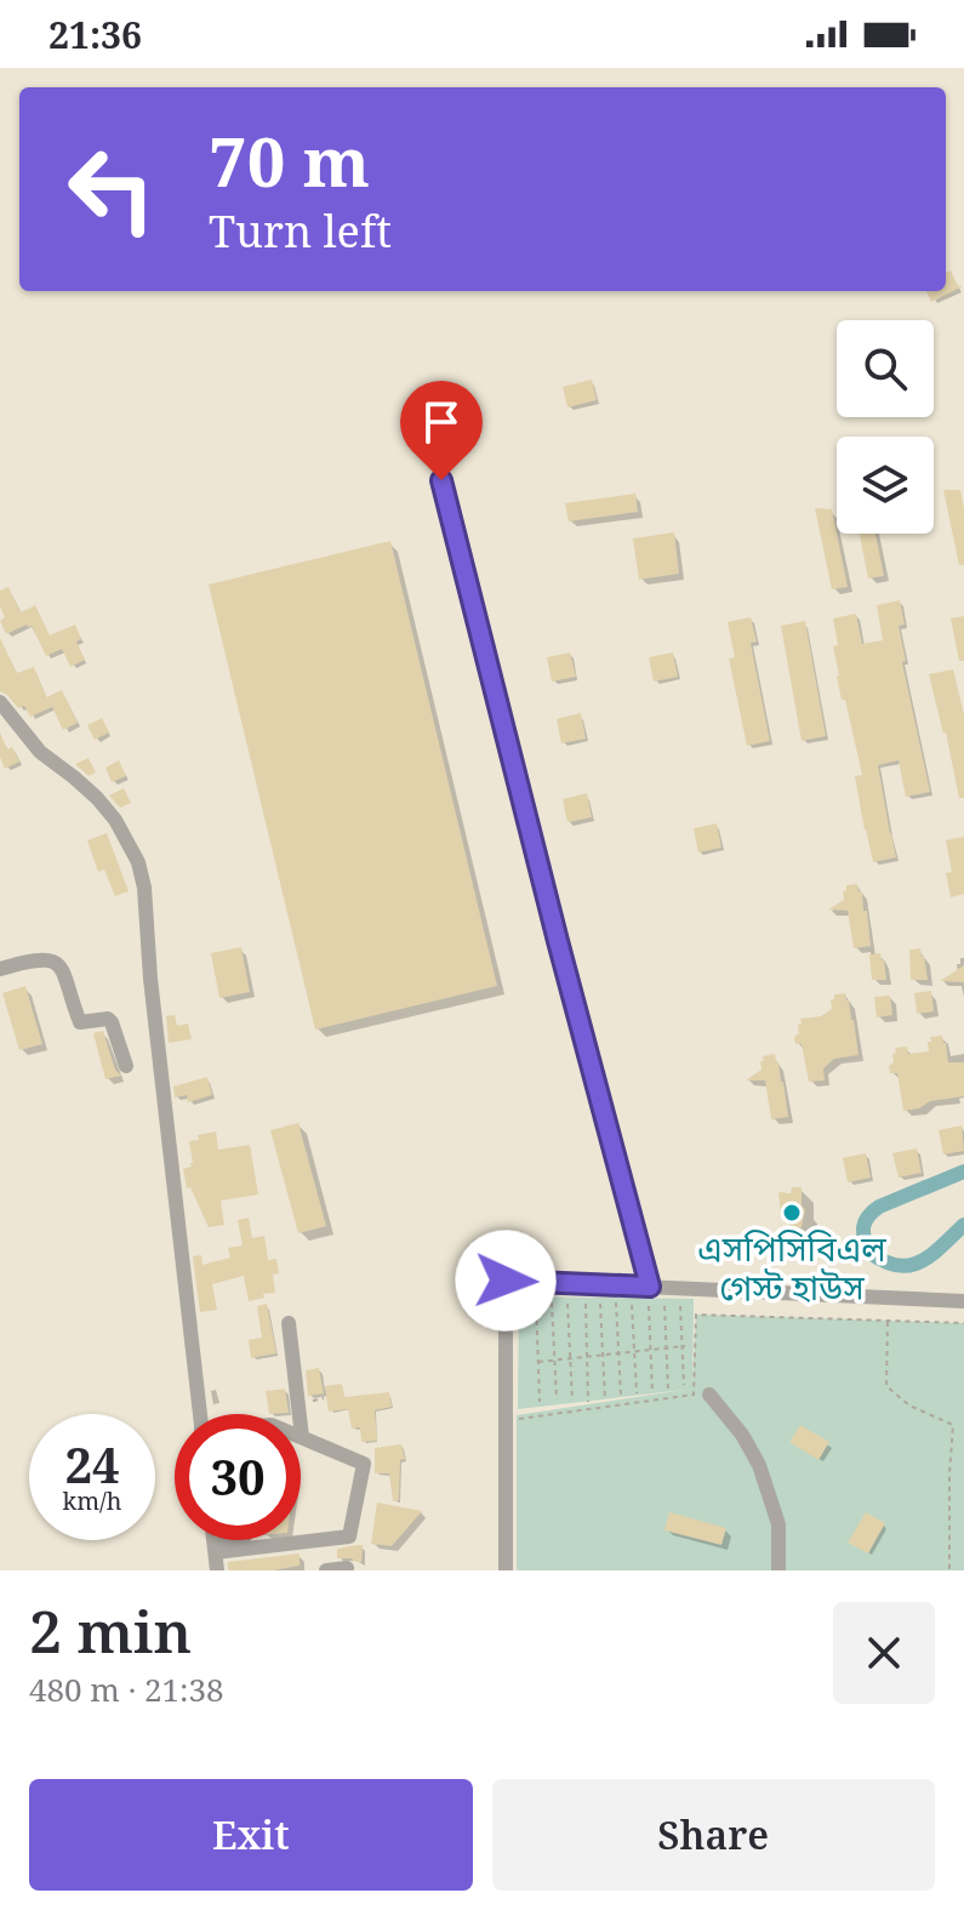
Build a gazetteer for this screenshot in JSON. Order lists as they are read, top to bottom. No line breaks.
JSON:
{"places":["এসপিসিবিএল গেস্ট হাউস"],"page":{"status":"21:36","turn":["70 m","Turn left"],"speed":"24 km/h","limit":"30","heading":["2 min","480 m · 21:38"],"buttons":["Exit","Share"]}}
